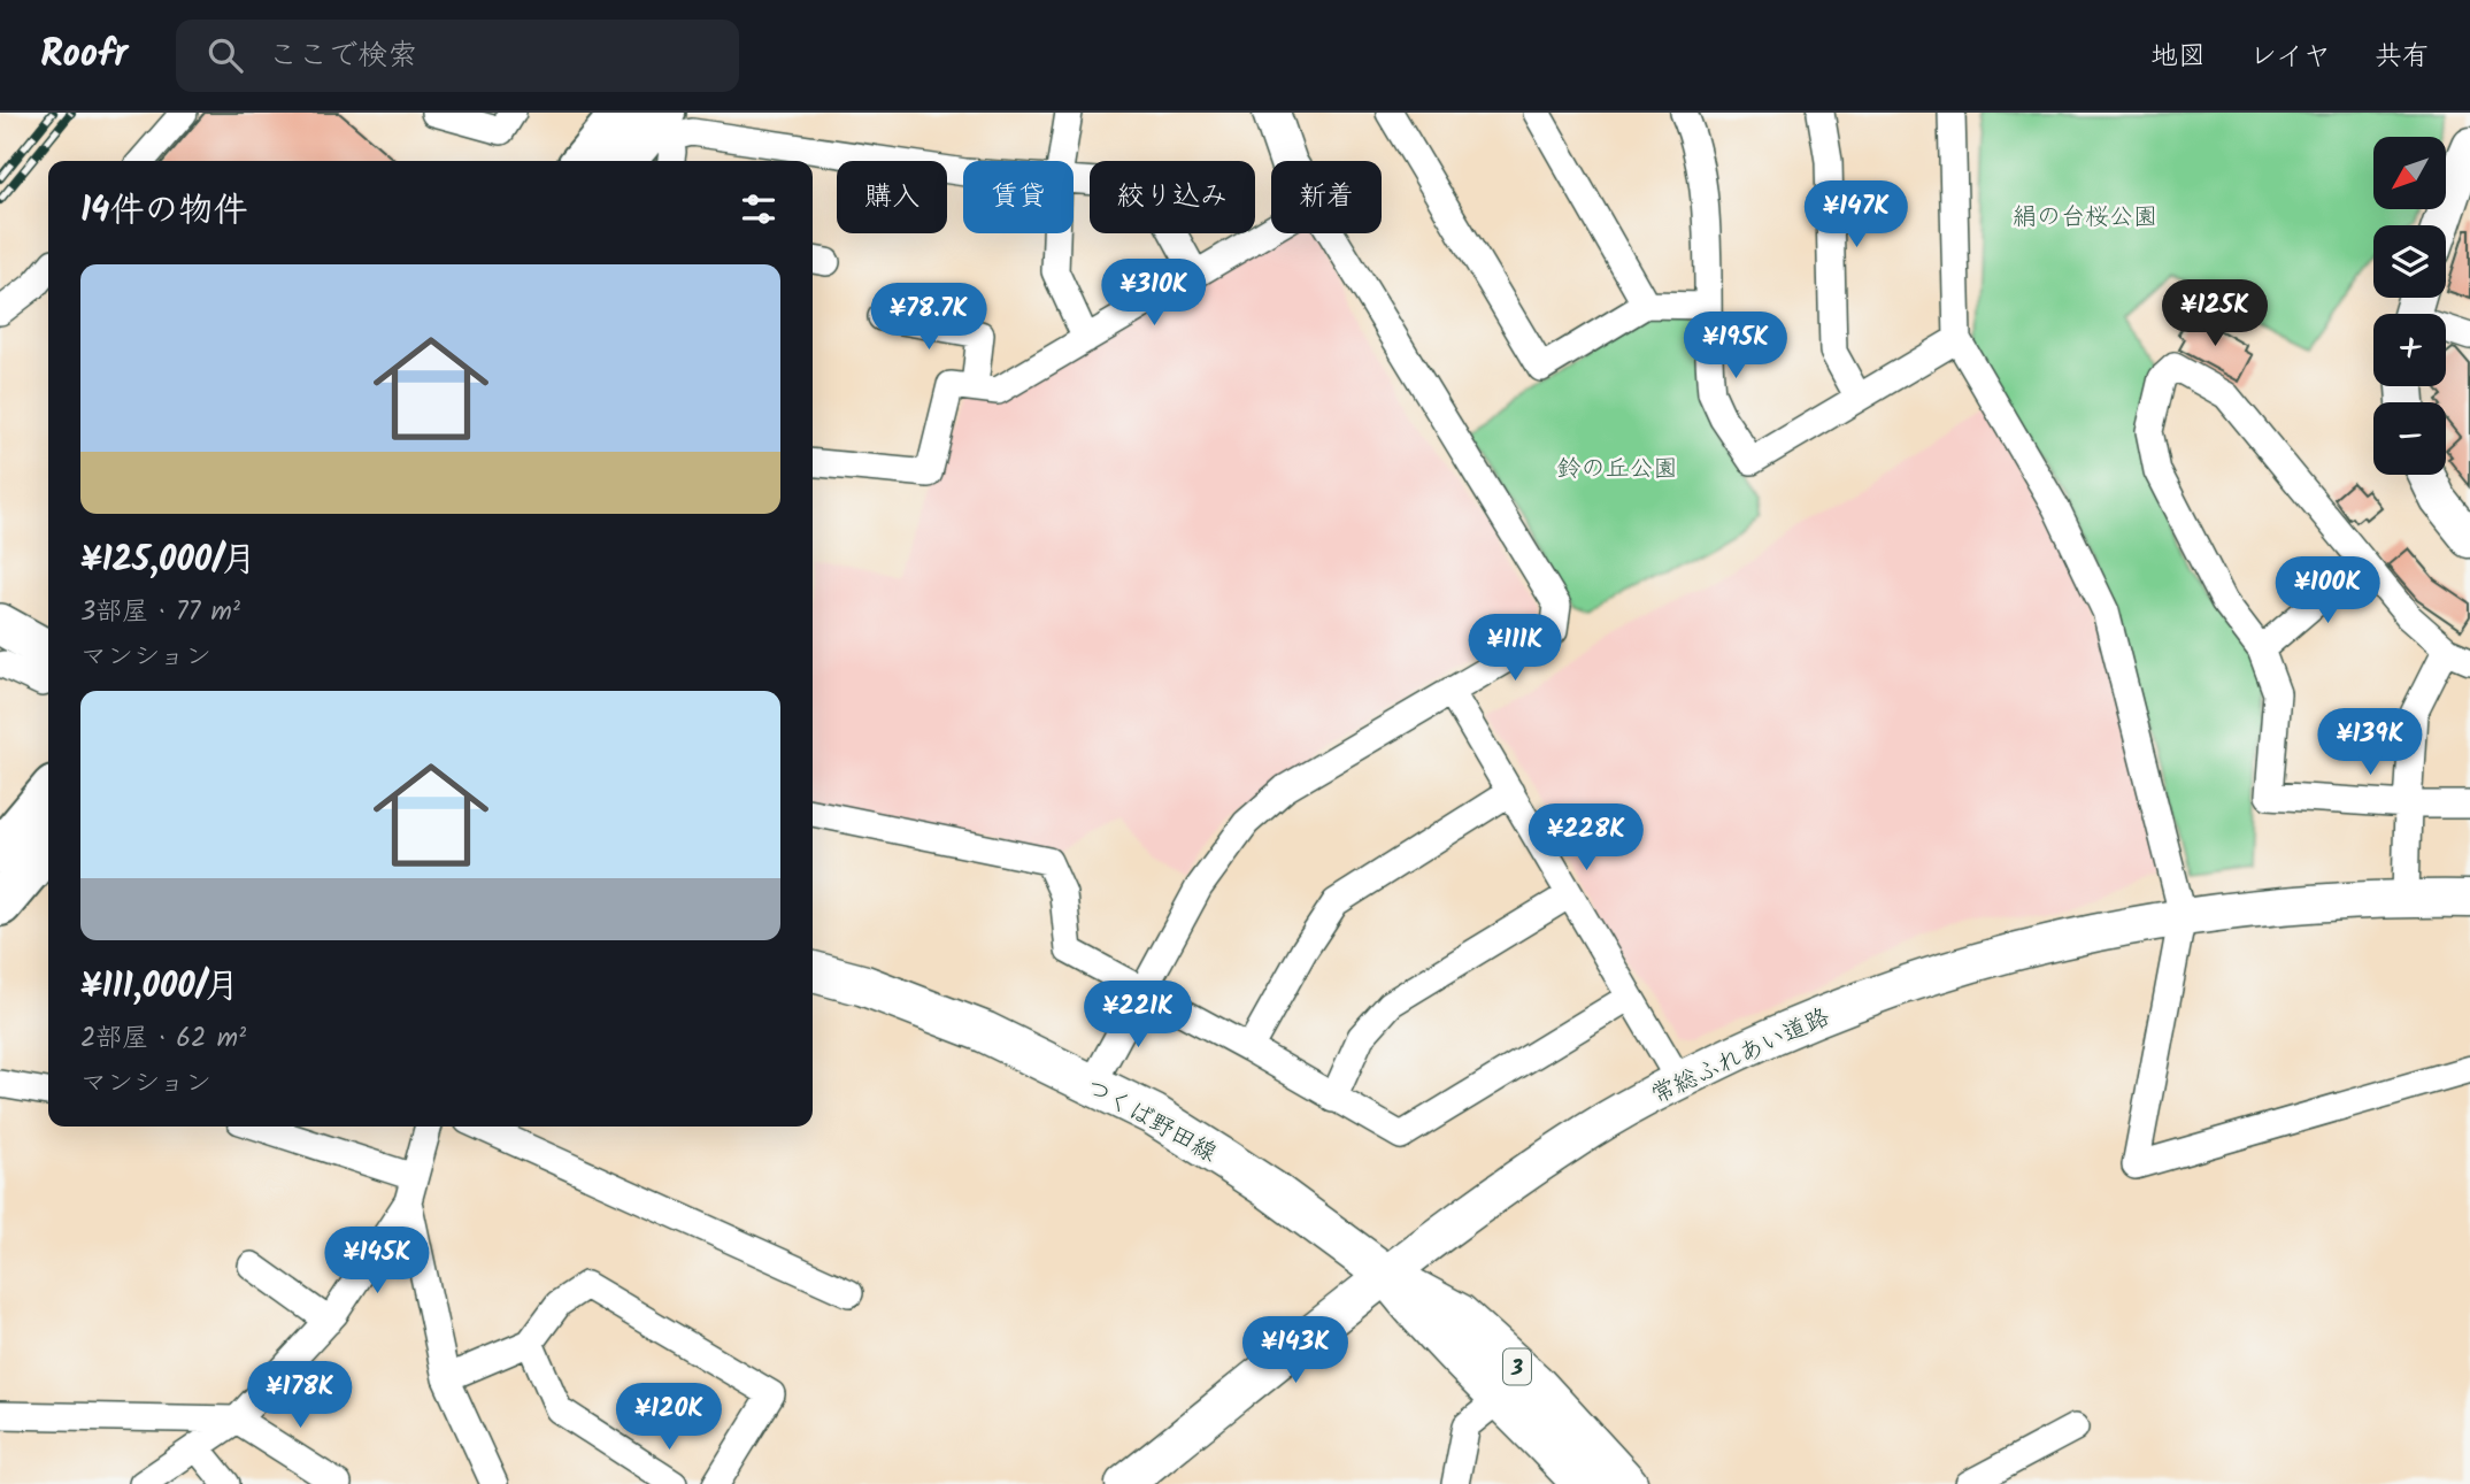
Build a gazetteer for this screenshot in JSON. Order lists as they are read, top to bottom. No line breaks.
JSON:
{"streets":{"main road":["つくば野田線","3"],"street":["常総ふれあい道路"]},"crossings":[["常総ふれあい道路","つくば野田線"]],"parks":["絹の台桜公園","鈴の丘公園"],"north":"bottom left","page":{"header":"Roofr","search":"ここで検索","nav":["地図","レイヤ","共有"],"map_buttons":["+","−"],"chip":["購入","賃貸","絞り込み","新着"],"heading":"14件の物件","price":["¥147K","¥310K","¥125K","¥78.7K","¥195K","¥100K","¥111K","¥139K","¥228K","¥221K","¥145K","¥143K","¥178K","¥120K"],"list":[{"name":"¥125,000/月","note":"3部屋 · 77 m² · マンション"},{"name":"¥111,000/月","note":"2部屋 · 62 m² · マンション"}]}}
